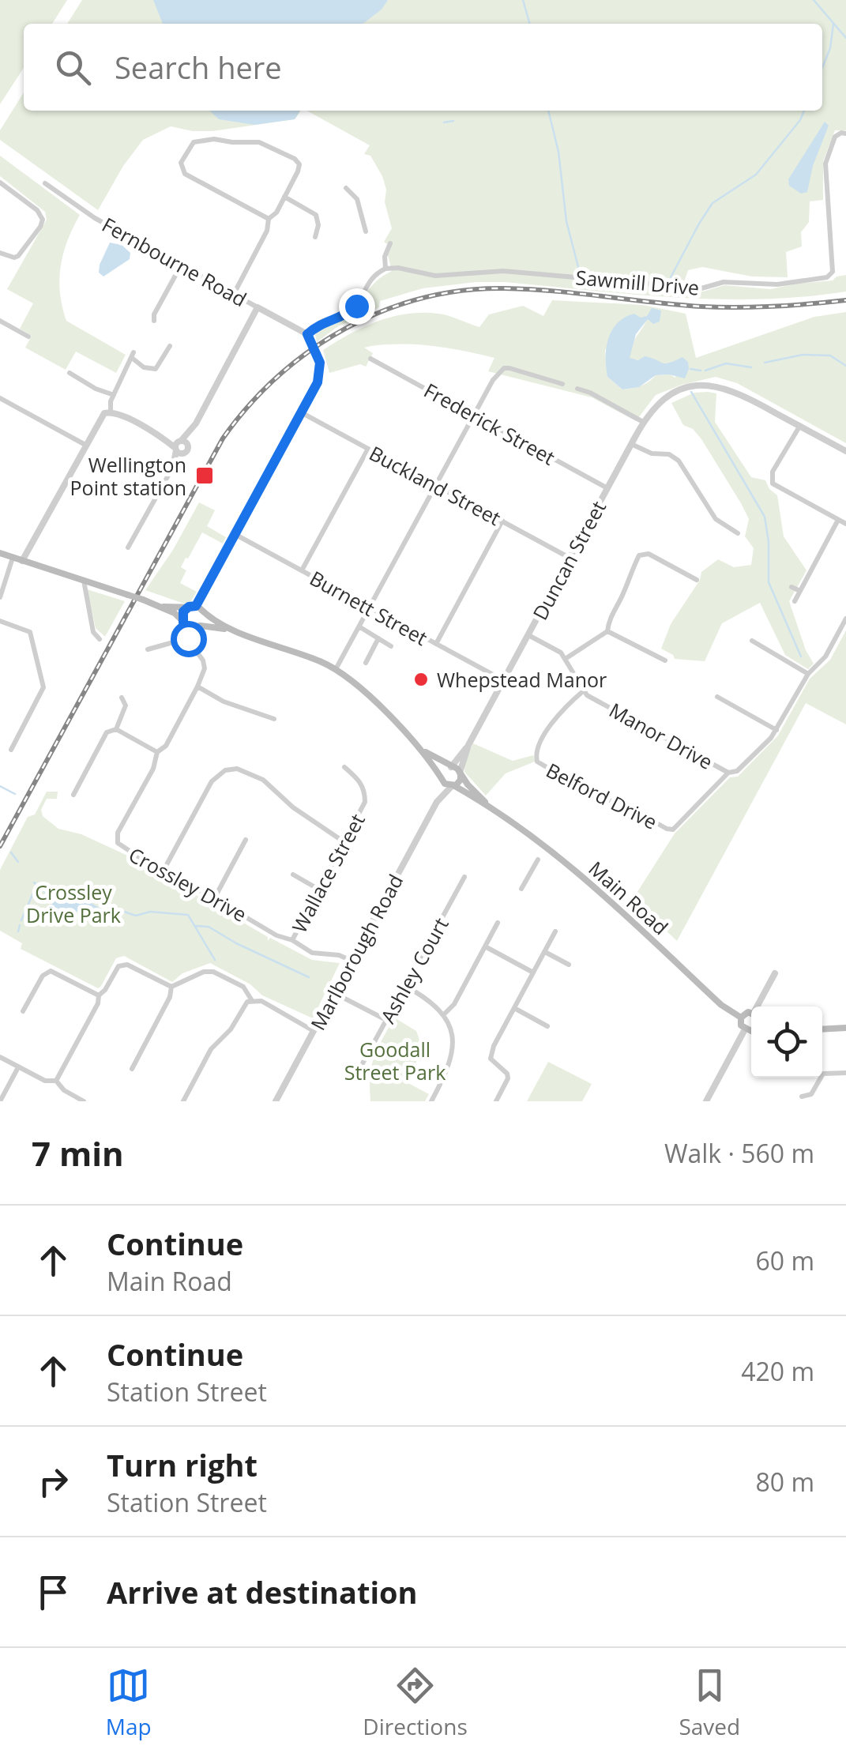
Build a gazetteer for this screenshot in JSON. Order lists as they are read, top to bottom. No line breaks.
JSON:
{"streets":{"main road":["Main Road"],"street":["Fernbourne Road","Sawmill Drive","Frederick Street","Buckland Street","Duncan Street","Burnett Street","Manor Drive","Belford Drive","Wallace Street","Crossley Drive","Marlborough Road","Ashley Court"]},"crossings":[["Frederick Street","Duncan Street"],["Buckland Street","Duncan Street"],["Duncan Street","Burnett Street"],["Duncan Street","Main Road"],["Duncan Street","Marlborough Road"],["Manor Drive","Belford Drive"],["Wallace Street","Crossley Drive"],["Crossley Drive","Marlborough Road"],["Main Road","Marlborough Road"]],"parks":["Crossley Drive Park","Goodall Street Park"],"places":{"transit":["Wellington Point station"],"other":["Whepstead Manor"]},"page":{"search":"Search here","heading":["7 min","Walk · 560 m"],"list":[["Continue","Main Road","60 m"],["Continue","Station Street","420 m"],["Turn right","Station Street","80 m"],"Arrive at destination"],"nav":["Map","Directions","Saved"]}}
